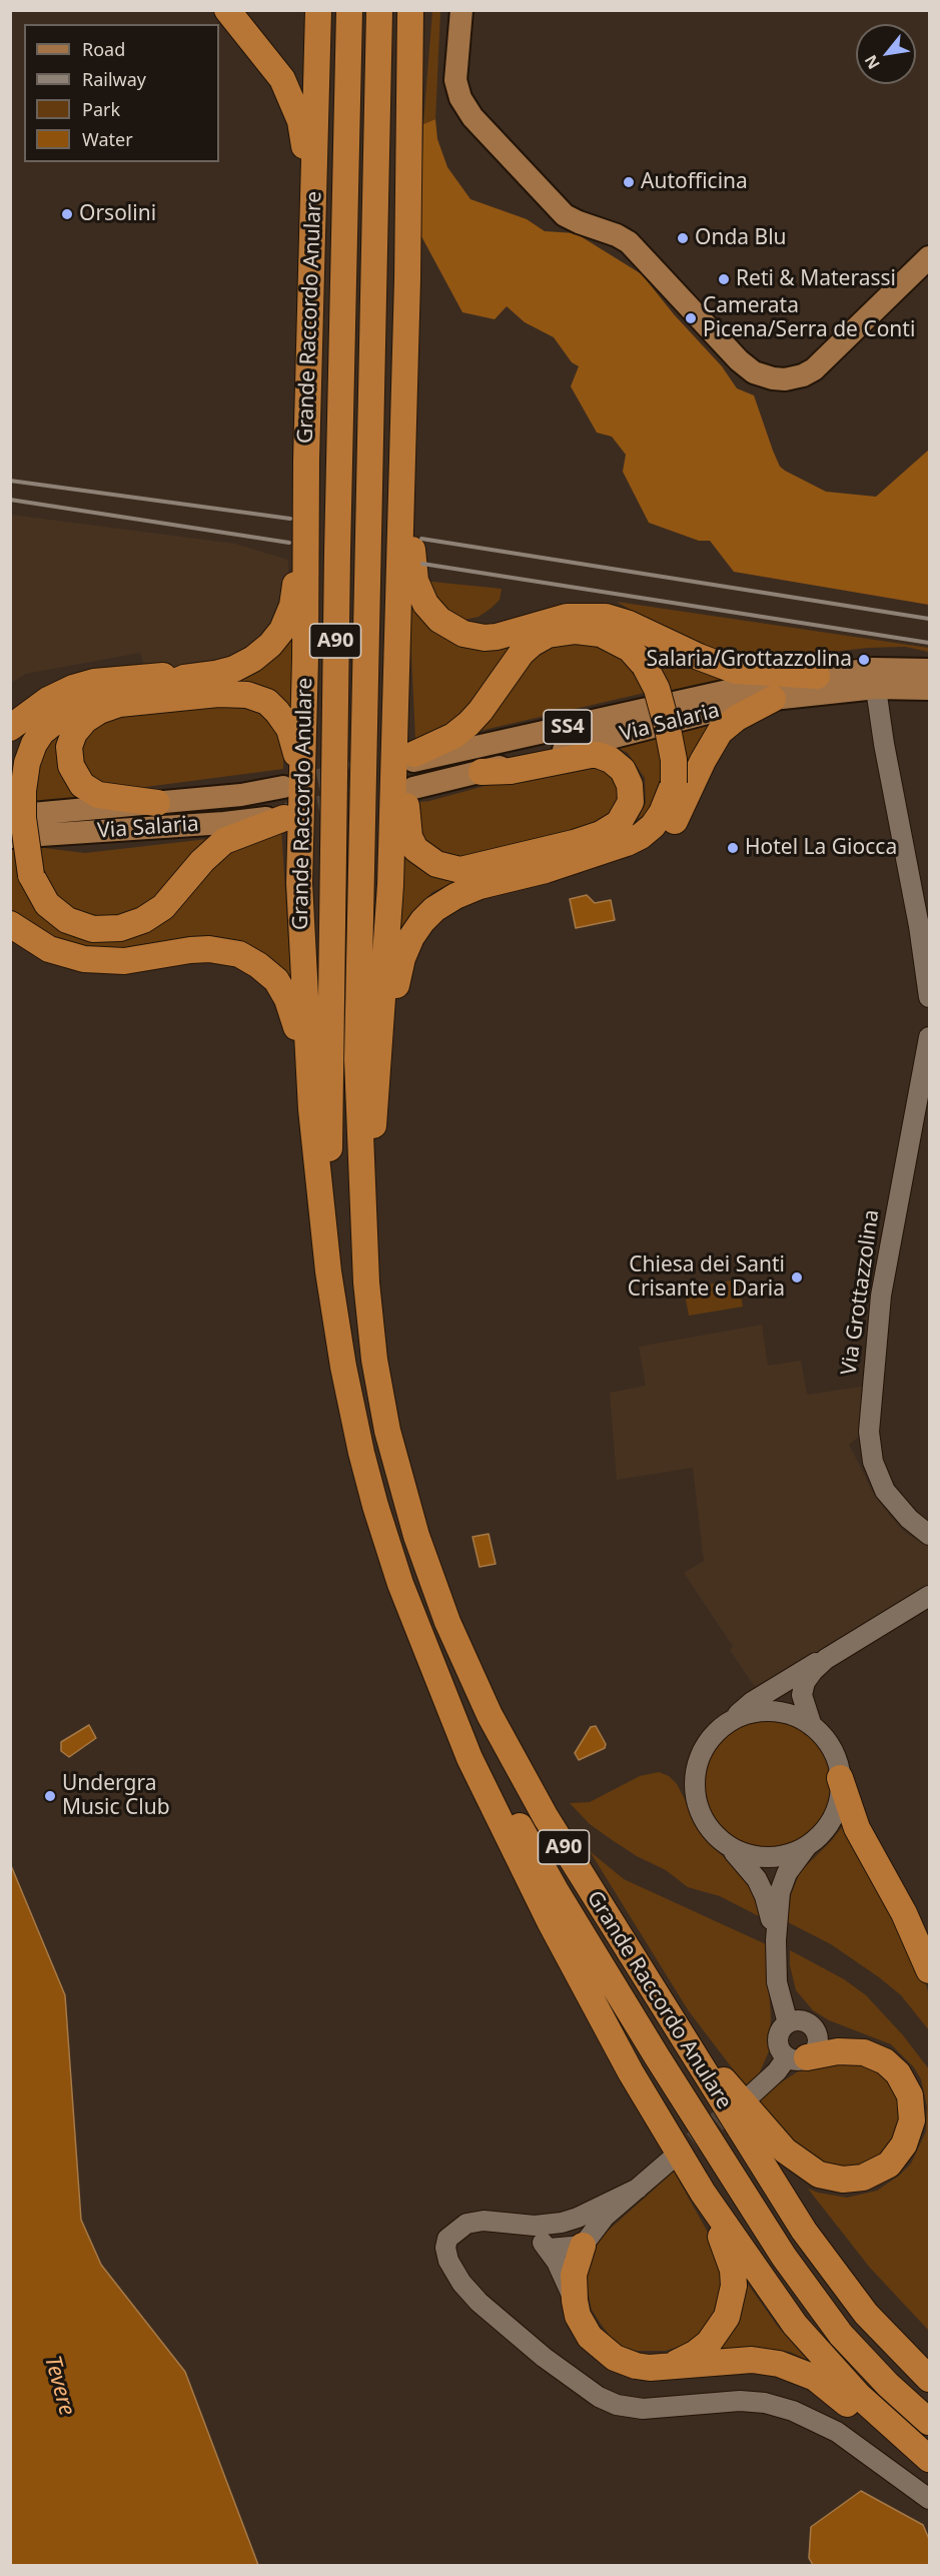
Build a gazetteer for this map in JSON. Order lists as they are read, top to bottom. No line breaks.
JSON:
{"streets":{"highway":["Grande Raccordo Anulare","A90"],"main road":["Via Salaria","SS4"],"street":["Via Grottazzolina"]},"crossings":[["Grande Raccordo Anulare","Via Salaria"]],"water":["Tevere"],"places":["Autofficina","Orsolini","Onda Blu","Reti & Materassi","Camerata Picena/Serra de Conti","Salaria/Grottazzolina","Hotel La Giocca","Chiesa dei Santi Crisante e Daria","Undergra Music Club"],"legend":["Road","Railway","Park","Water"],"north":"bottom left"}
